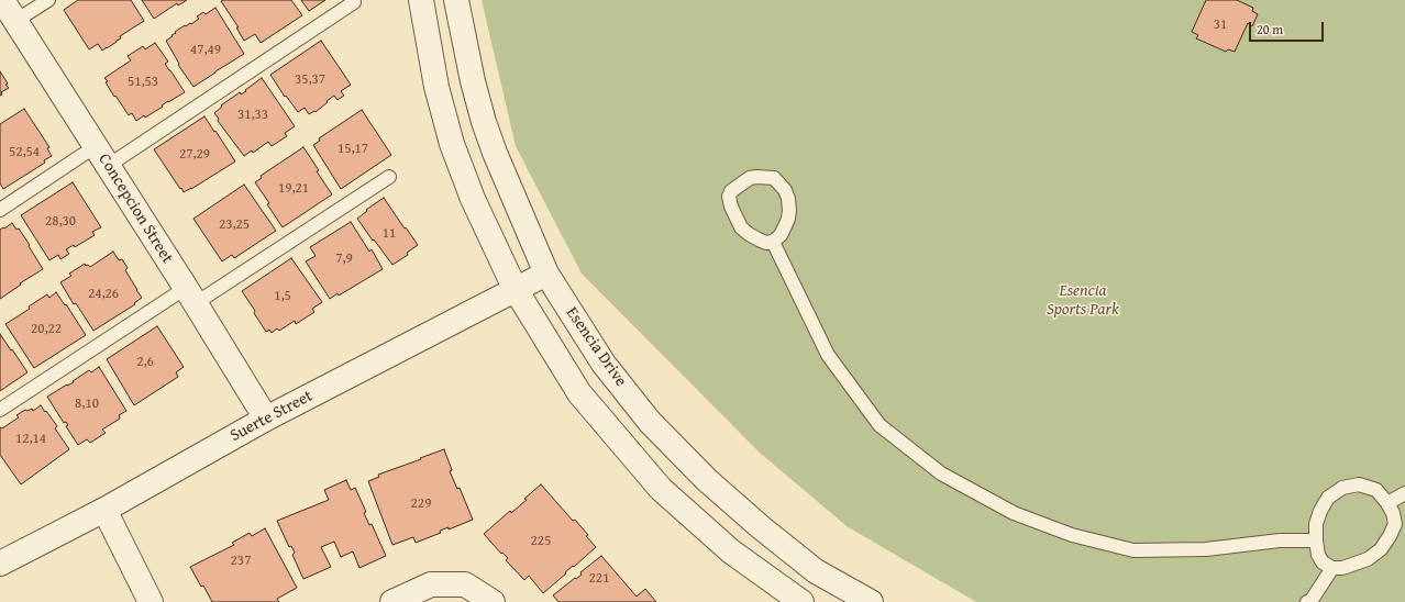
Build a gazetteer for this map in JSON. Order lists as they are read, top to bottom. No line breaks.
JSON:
{"streets":{"street":["Concepcion Street","Esencia Drive","Suerte Street"]},"crossings":[["Concepcion Street","Suerte Street"],["Esencia Drive","Suerte Street"]],"parks":["Esencia Sports Park"],"house_numbers":["31","47,49","35,37","51,53","31,33","15,17","52,54","27,29","19,21","28,30","23,25","11","7,9","24,26","1,5","20,22","2,6","8,10","12,14","229","225","237","221"],"scale_bar":"20 m"}
